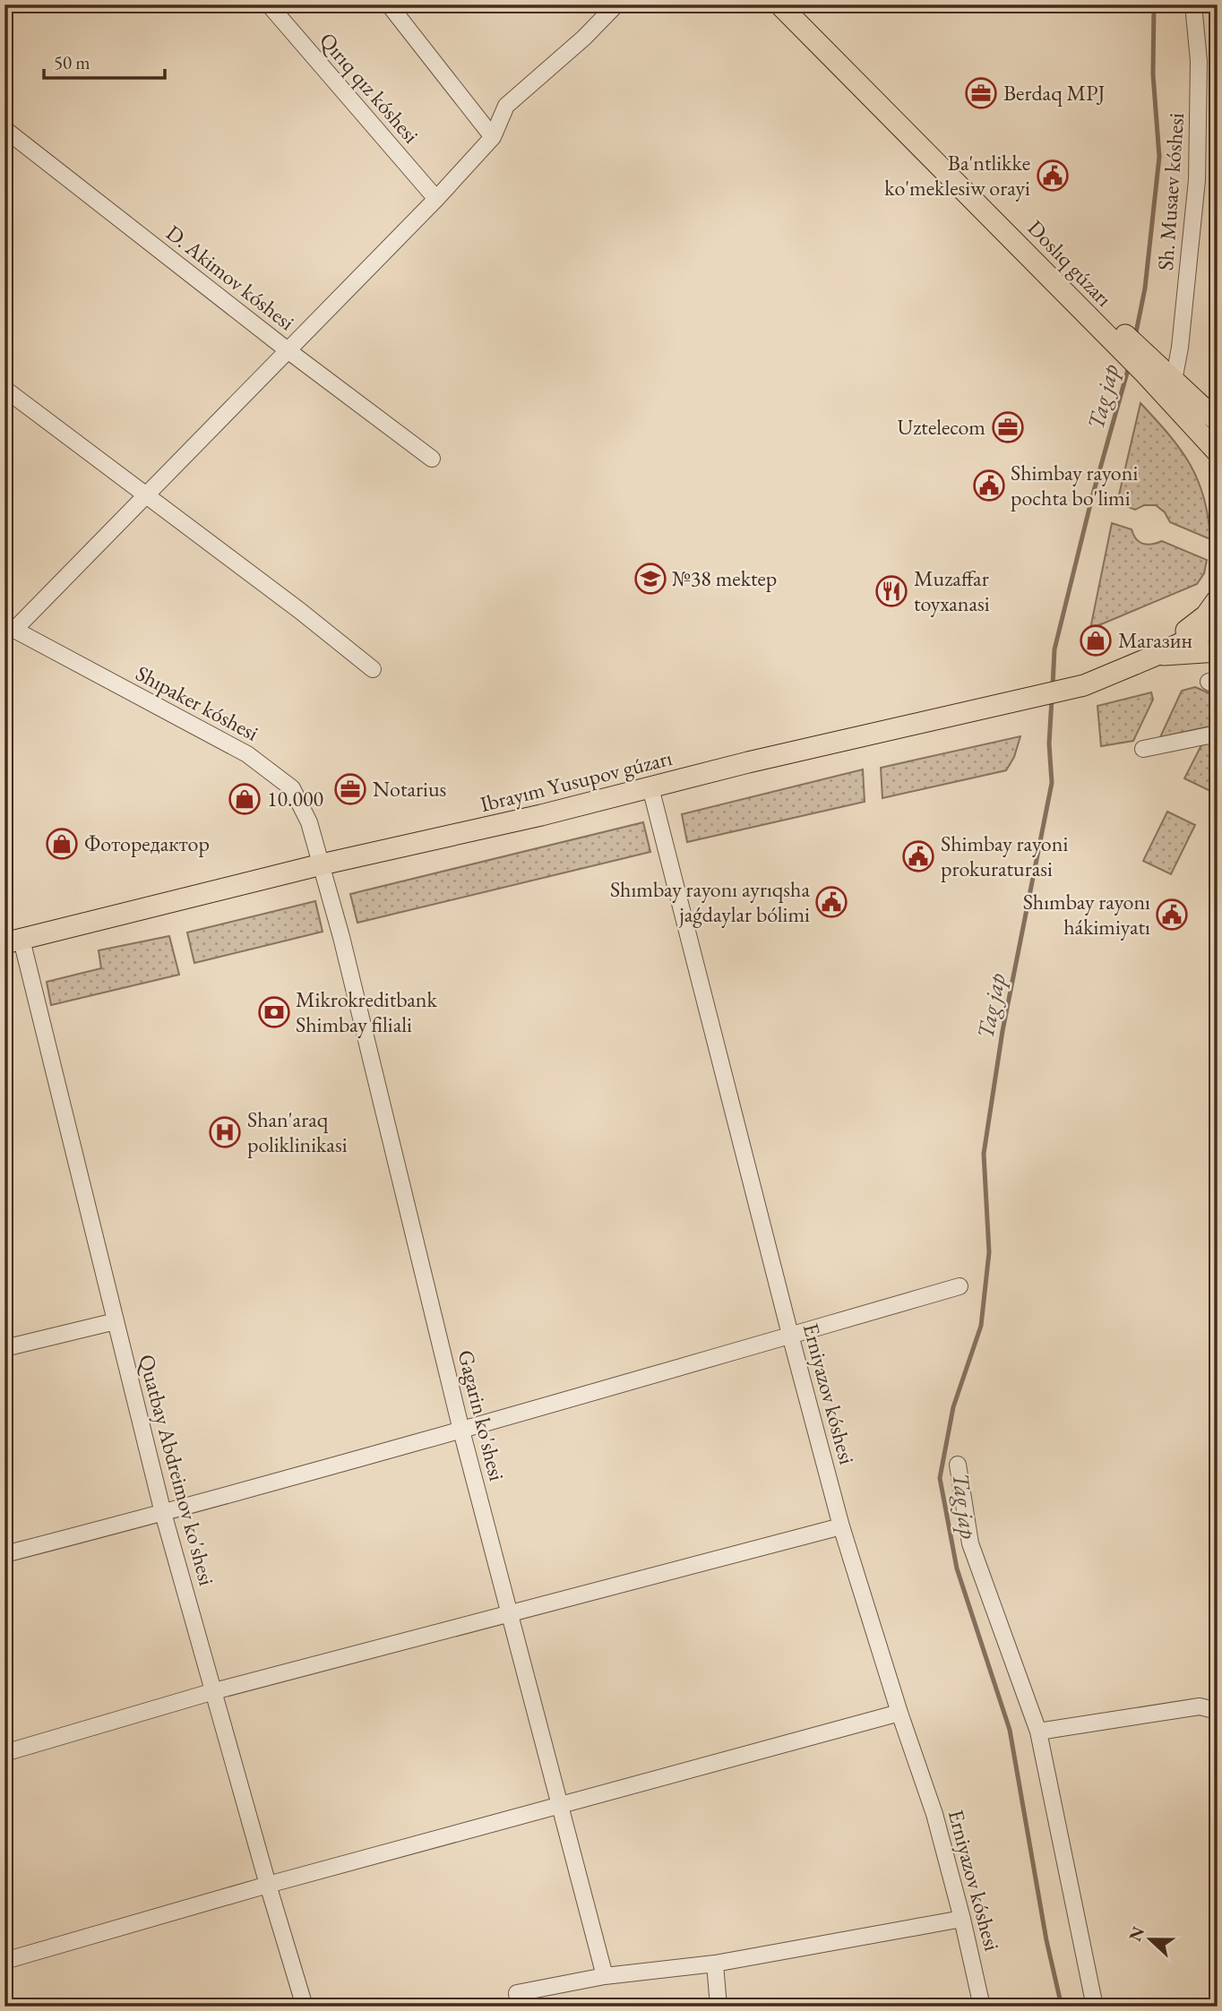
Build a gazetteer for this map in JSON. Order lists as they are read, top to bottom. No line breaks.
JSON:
{"streets":{"main road":["Doslıq gúzarı","Ibrayım Yusupov gúzarı"],"street":["Qırıq qız kóshesi","Sh. Musaev kóshesi","D. Akimov kóshesi","Shıpaker kóshesi","Erniyazov kóshesi","Gagarin ko'shesi","Quatbay Abdreimov ko'shesi"]},"crossings":[["Sh. Musaev kóshesi","Doslıq gúzarı"],["Shıpaker kóshesi","Ibrayım Yusupov gúzarı"],["Shıpaker kóshesi","Gagarin ko'shesi"],["Ibrayım Yusupov gúzarı","Erniyazov kóshesi"],["Ibrayım Yusupov gúzarı","Gagarin ko'shesi"],["Ibrayım Yusupov gúzarı","Quatbay Abdreimov ko'shesi"]],"water":["Tag jap"],"places":{"office":["Berdaq MPJ","Uztelecom","Notarius"],"public building":["Ba'ntlikke ko'meklesiw orayi","Shimbay rayoni pochta bo'limi","Shimbay rayoni prokuraturasi","Shımbay rayonı ayrıqsha jaǵdaylar bólimi","Shımbay rayonı hákimiyatı"],"school or university":["№38 mektep"],"restaurant":["Muzaffar toyxanasi"],"shop":["Магазин","10.000","Фоторедактор"],"bank":["Mikrokreditbank Shimbay filiali"],"hospital":["Shan'araq poliklinikasi"]},"scale_bar":"50 m","north":"left"}
